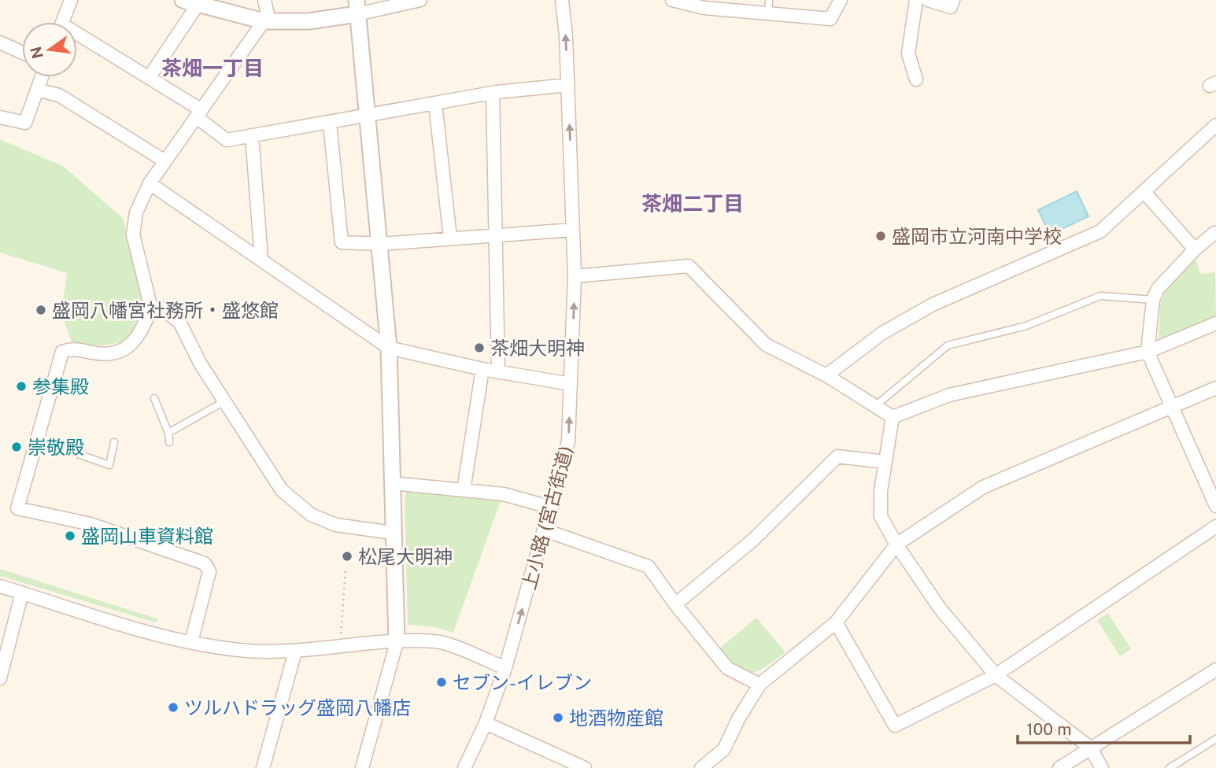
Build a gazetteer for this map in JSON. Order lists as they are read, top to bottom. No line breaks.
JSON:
{"streets":{"street":["上小路 (宮古街道)"]},"districts":["茶畑一丁目","茶畑二丁目"],"places":["盛岡市立河南中学校","盛岡八幡宮社務所・盛悠館","茶畑大明神","参集殿","崇敬殿","盛岡山車資料館","松尾大明神","セブン-イレブン","ツルハドラッグ盛岡八幡店","地酒物産館"],"scale_bar":"100 m","north":"left"}
